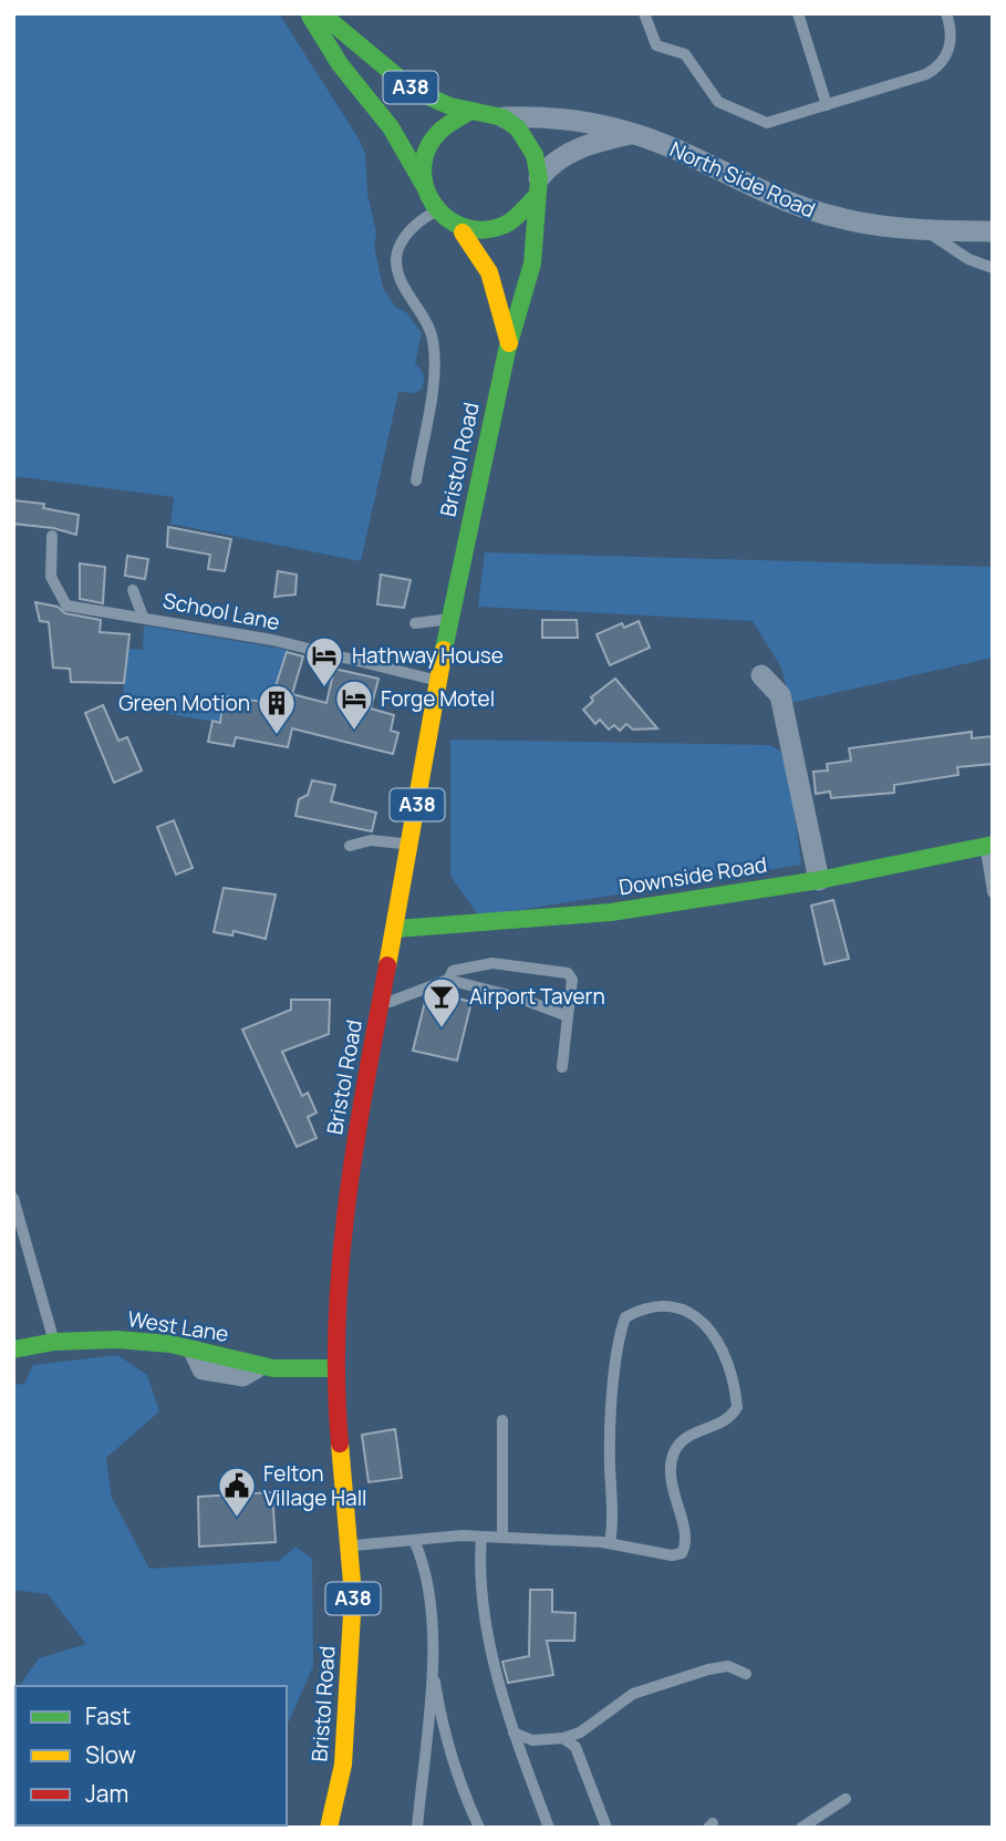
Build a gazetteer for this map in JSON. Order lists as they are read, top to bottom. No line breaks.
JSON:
{"streets":{"main road":["A38","Bristol Road","Downside Road","West Lane"],"street":["North Side Road"],"lane":["School Lane"]},"crossings":[["A38","North Side Road"],["A38","Bristol Road"],["North Side Road","Bristol Road"],["Bristol Road","School Lane"],["Bristol Road","Downside Road"]],"places":{"hotel":["Hathway House","Forge Motel"],"building":["Green Motion"],"bar":["Airport Tavern"],"public building":["Felton Village Hall"]},"legend":["Fast","Slow","Jam"]}
